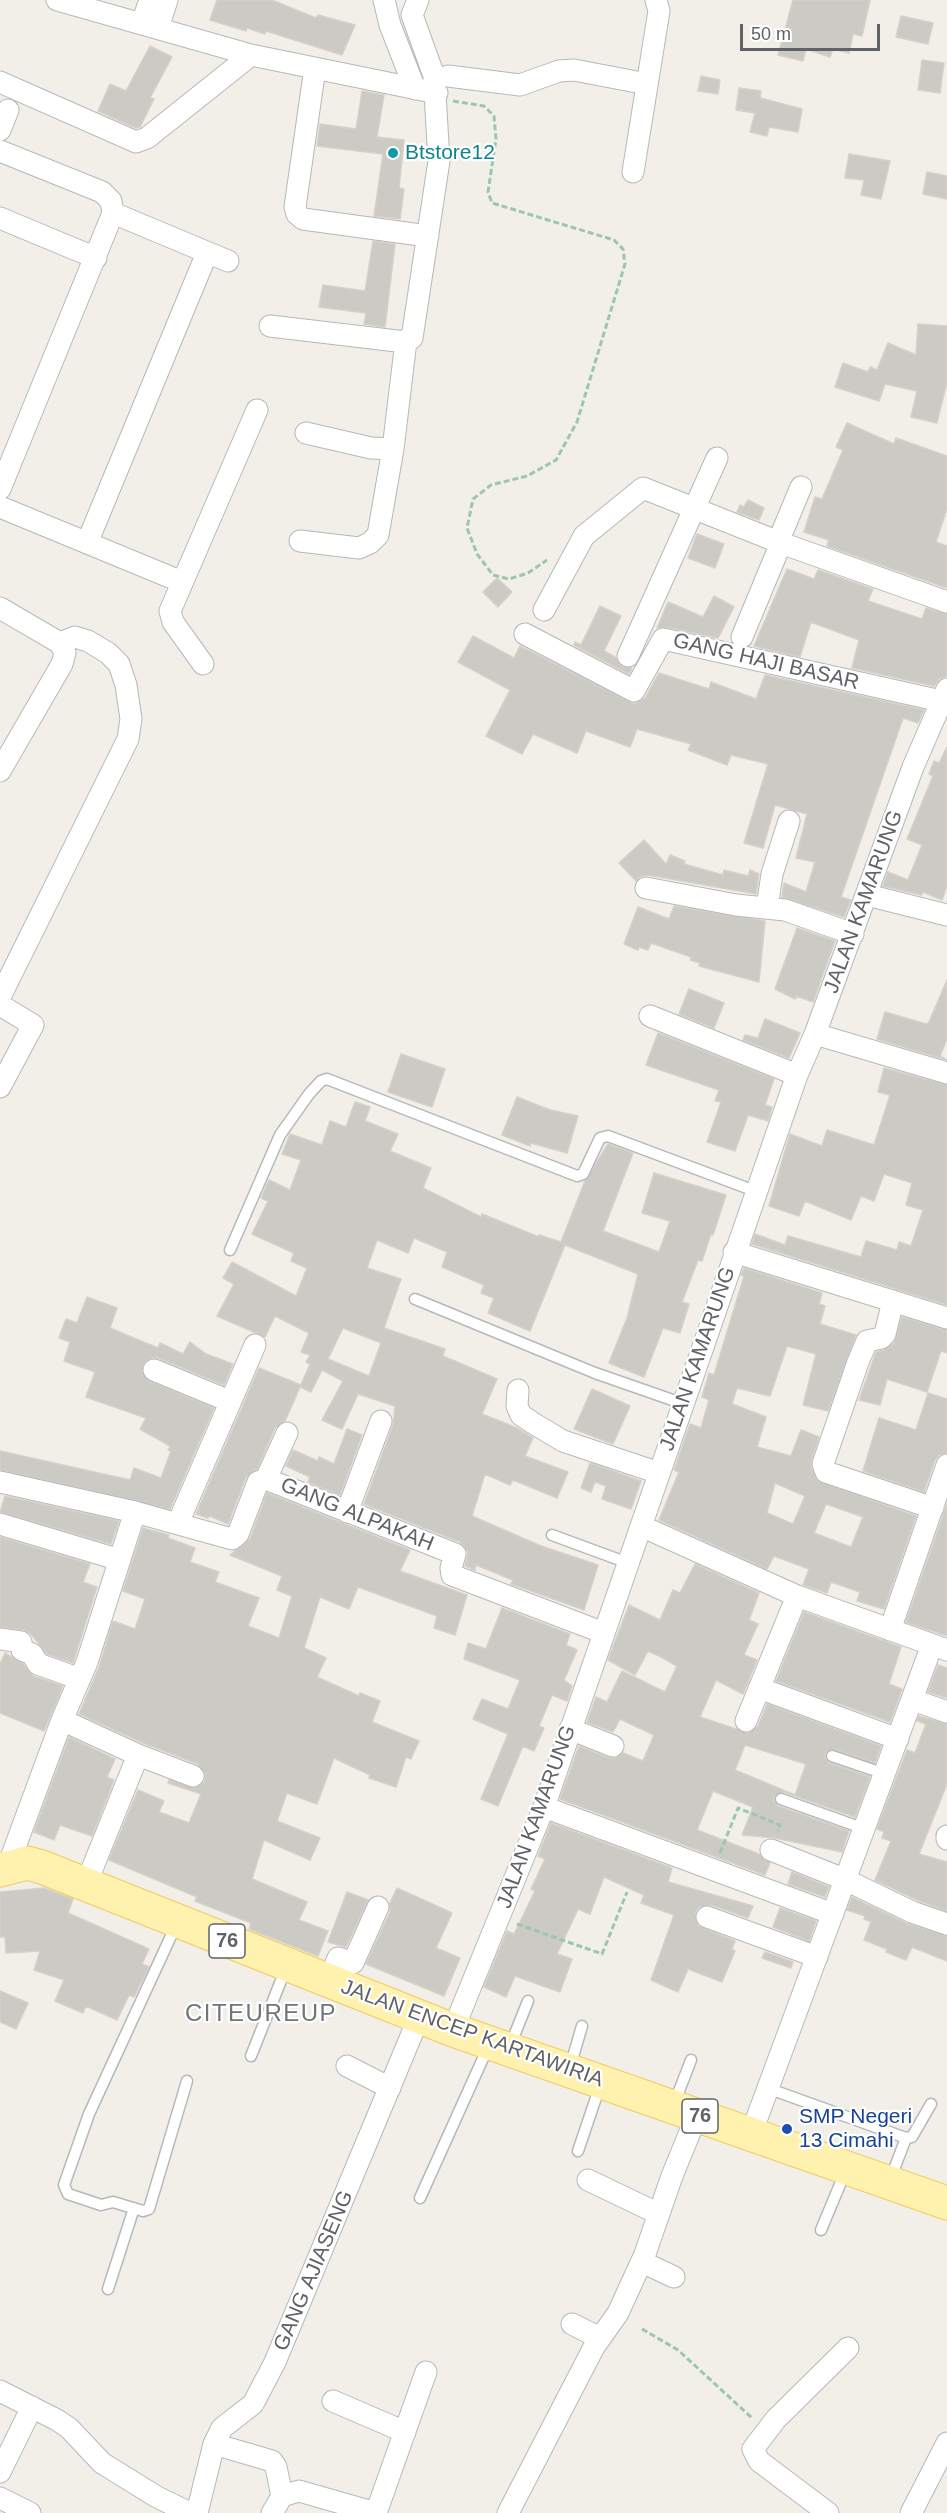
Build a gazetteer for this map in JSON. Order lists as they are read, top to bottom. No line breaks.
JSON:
{"streets":{"main road":["76","JALAN ENCEP KARTAWIRIA"],"street":["GANG HAJI BASAR","JALAN KAMARUNG","GANG ALPAKAH","GANG AJIASENG"]},"crossings":[["GANG HAJI BASAR","JALAN KAMARUNG"],["JALAN KAMARUNG","GANG ALPAKAH"],["JALAN KAMARUNG","JALAN ENCEP KARTAWIRIA"],["JALAN ENCEP KARTAWIRIA","GANG AJIASENG"]],"districts":["CITEUREUP"],"places":["Btstore12","SMP Negeri 13 Cimahi"],"scale_bar":"50 m"}
